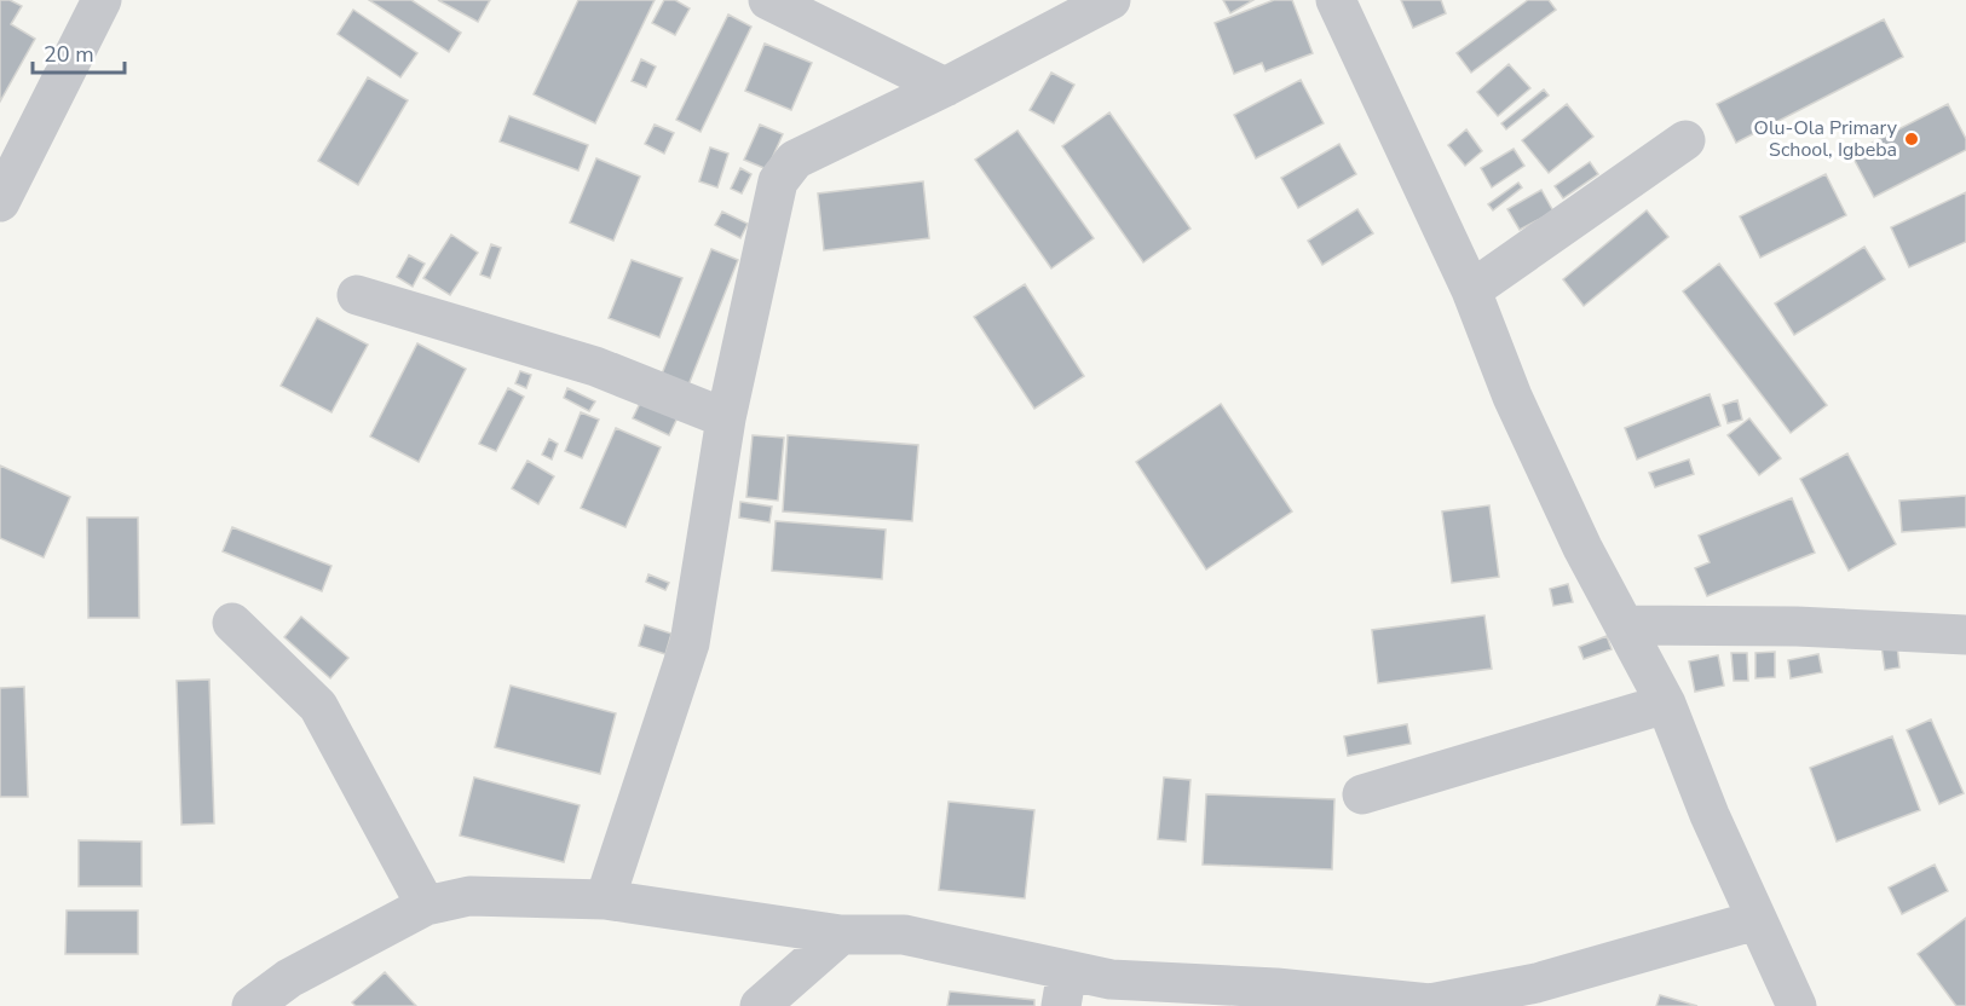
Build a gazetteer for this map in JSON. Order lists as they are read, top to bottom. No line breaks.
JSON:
{"places":["Olu-Ola Primary School, Igbeba"],"scale_bar":"20 m"}
